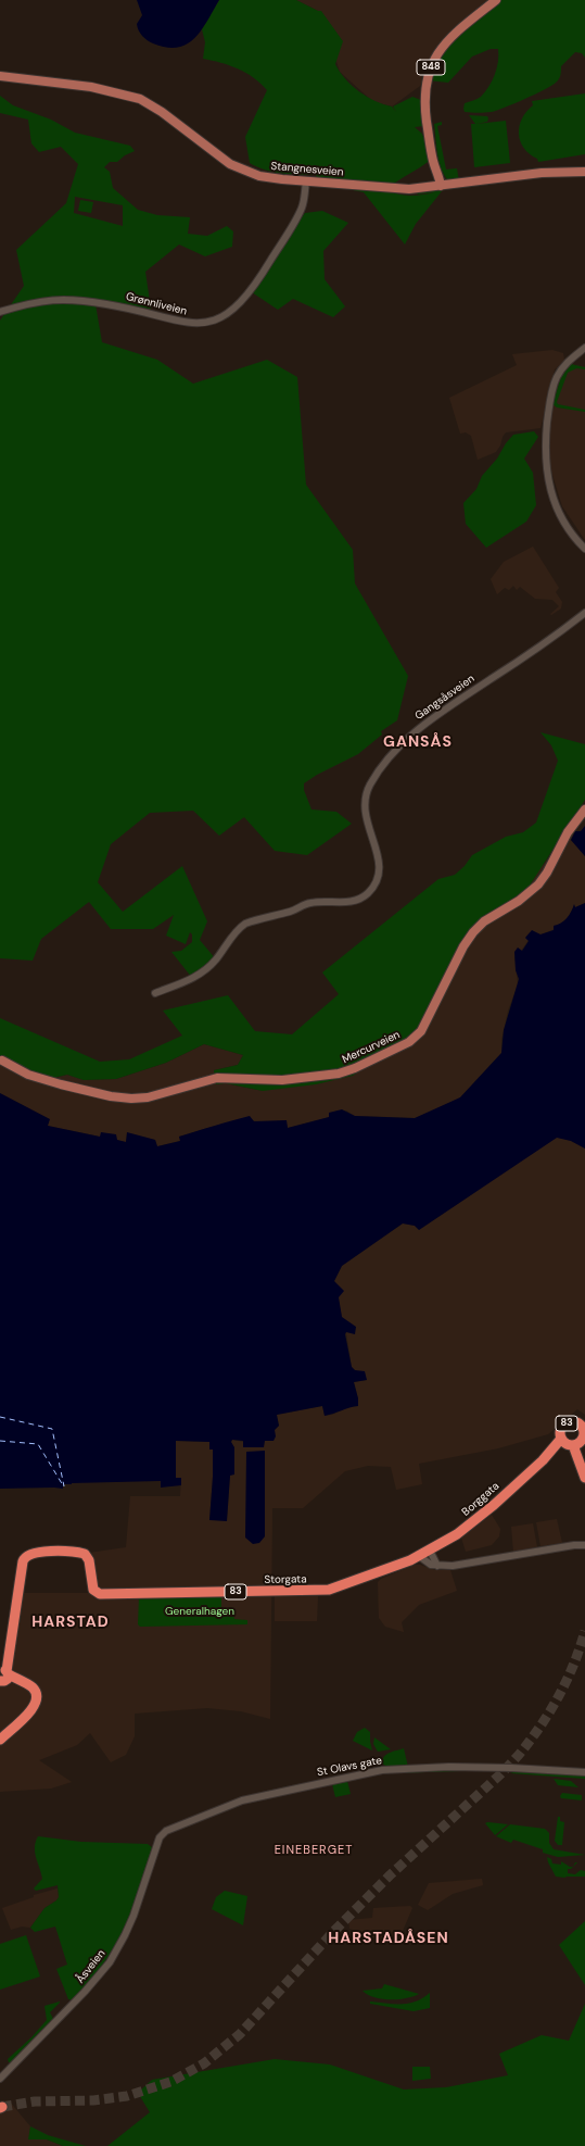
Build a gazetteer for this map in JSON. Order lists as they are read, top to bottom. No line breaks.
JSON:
{"streets":{"highway":["83","Borggata","Storgata"],"main road":["848","Stangnesveien","Mercurveien"],"street":["Grønnliveien","Gangsåsveien","St Olavs gate","Åsveien"]},"crossings":[["848","Stangnesveien"],["Stangnesveien","Grønnliveien"],["83","Borggata"],["83","Storgata"],["Borggata","Storgata"],["St Olavs gate","Åsveien"]],"districts":["GANSÅS","HARSTAD","EINEBERGET","HARSTADÅSEN"],"parks":["Generalhagen"]}
